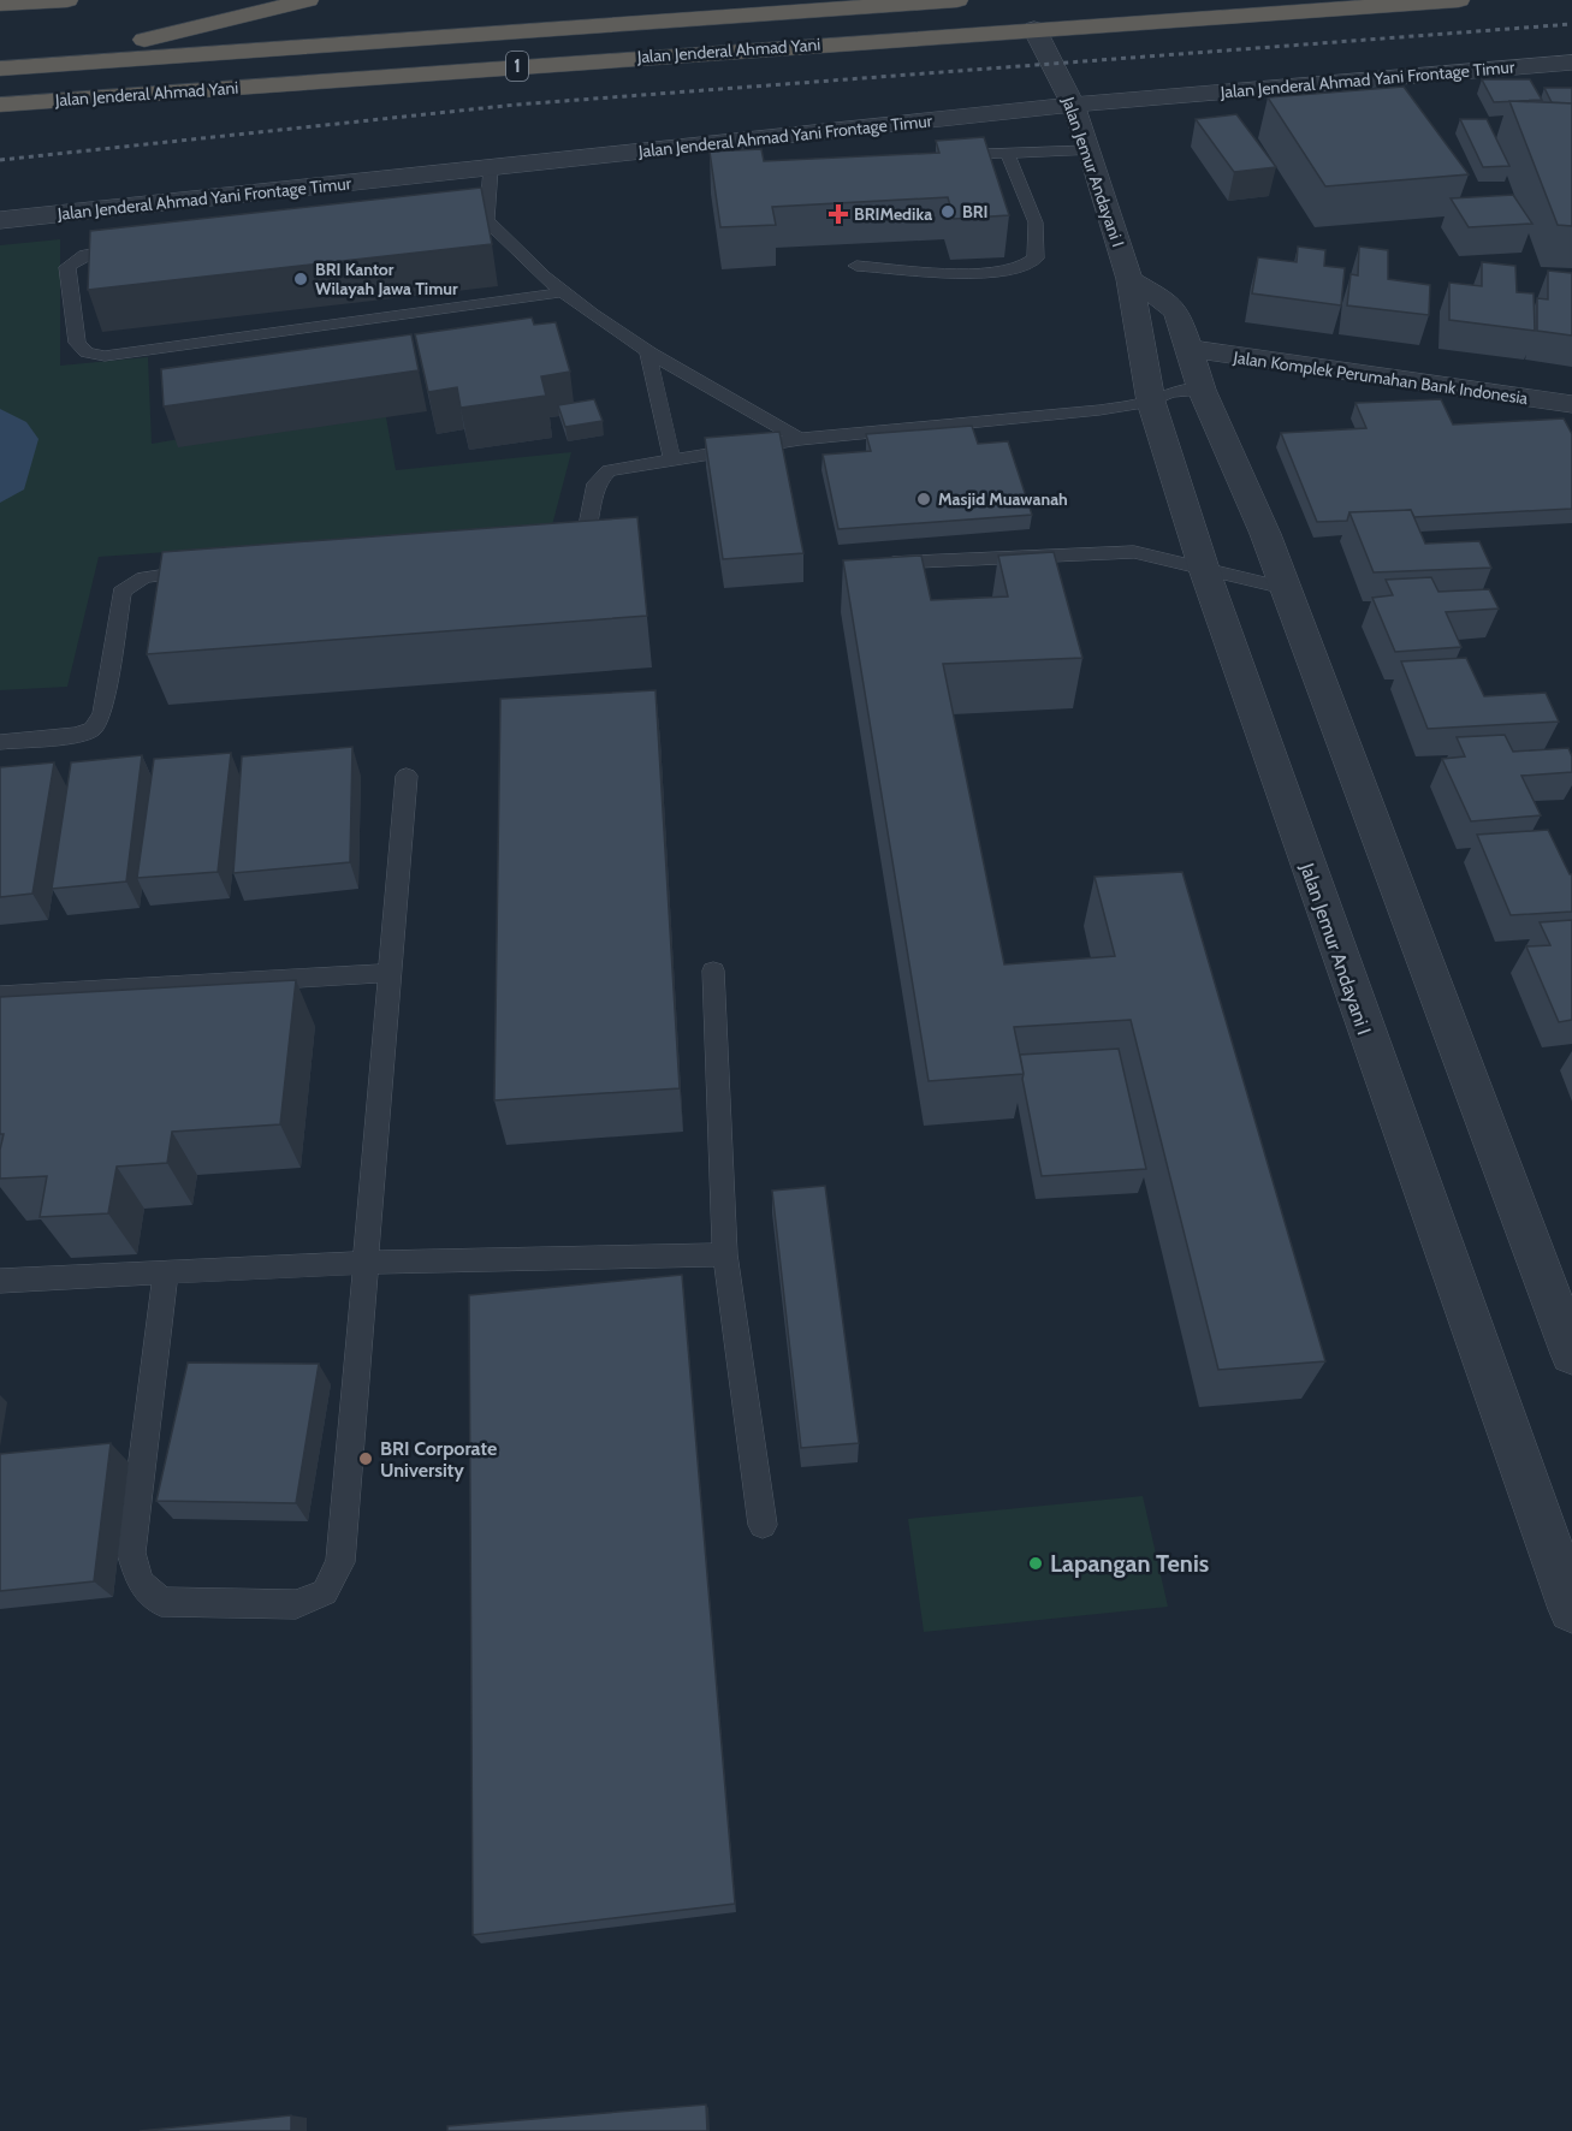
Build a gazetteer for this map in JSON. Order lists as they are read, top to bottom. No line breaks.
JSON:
{"streets":{"highway":["Jalan Jenderal Ahmad Yani","1"],"street":["Jalan Jenderal Ahmad Yani Frontage Timur","Jalan Jemur Andayani I","Jalan Komplek Perumahan Bank Indonesia"]},"crossings":[["Jalan Jenderal Ahmad Yani","Jalan Jemur Andayani I"],["Jalan Jenderal Ahmad Yani Frontage Timur","Jalan Jemur Andayani I"]],"places":{"other":["BRI","BRI Kantor Wilayah Jawa Timur","Masjid Muawanah","BRI Corporate University","Lapangan Tenis"],"health":["BRIMedika"]}}
